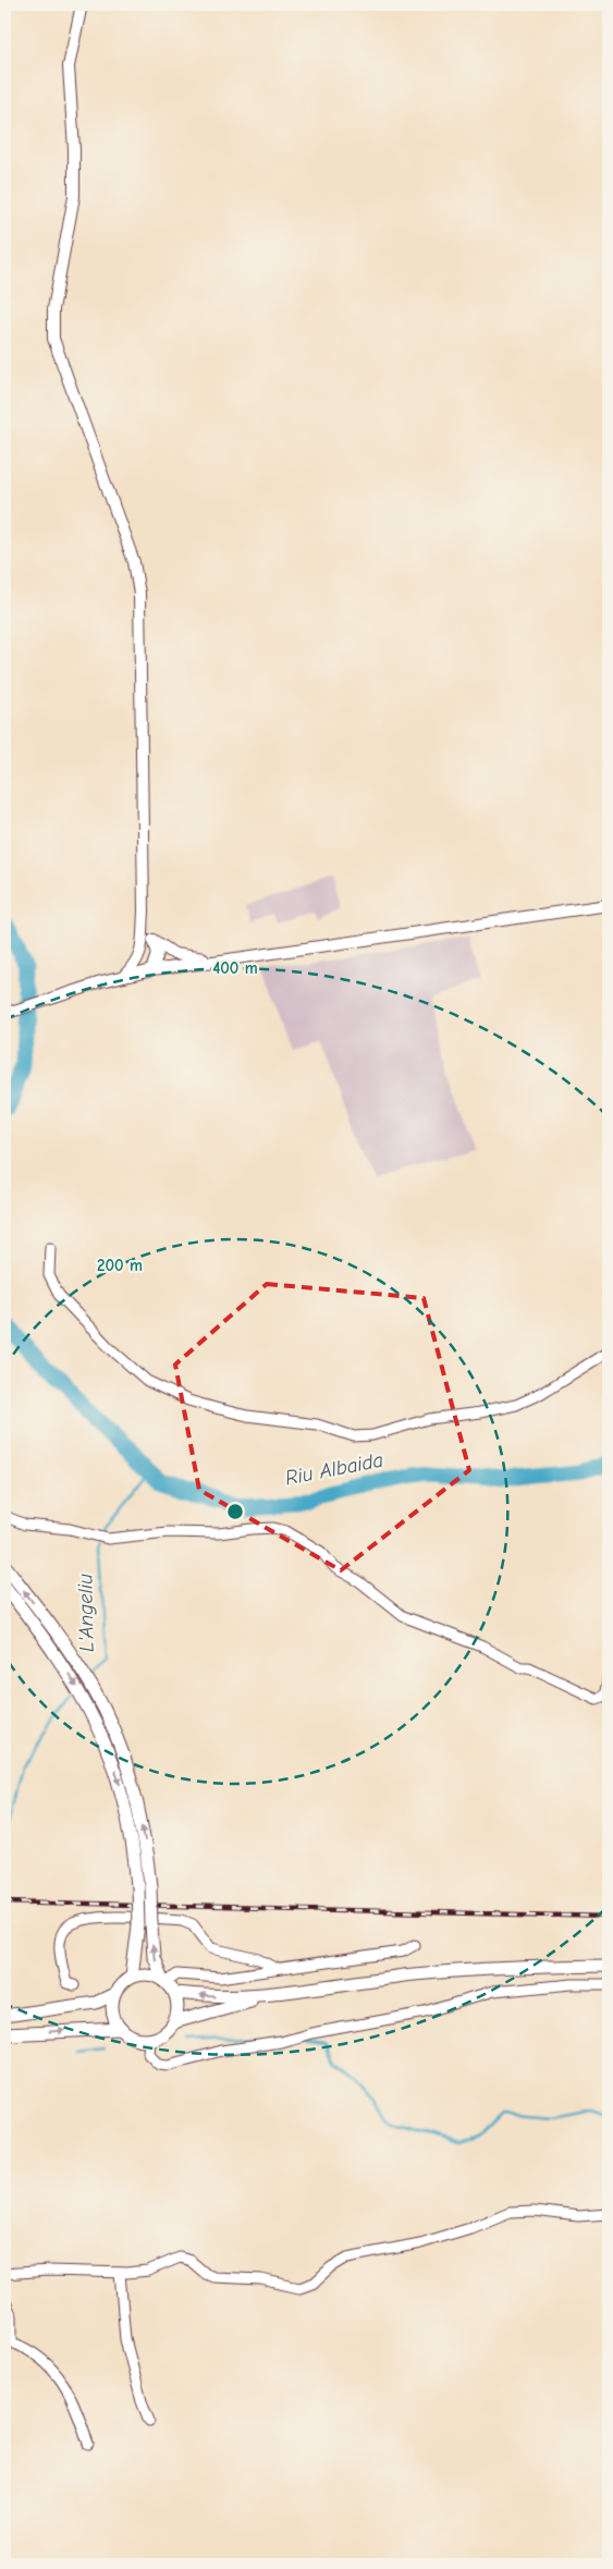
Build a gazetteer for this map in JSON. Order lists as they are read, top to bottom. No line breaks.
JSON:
{"water":["Riu Albaida","L'Angeliu"],"rings":["400 m","200 m"]}
